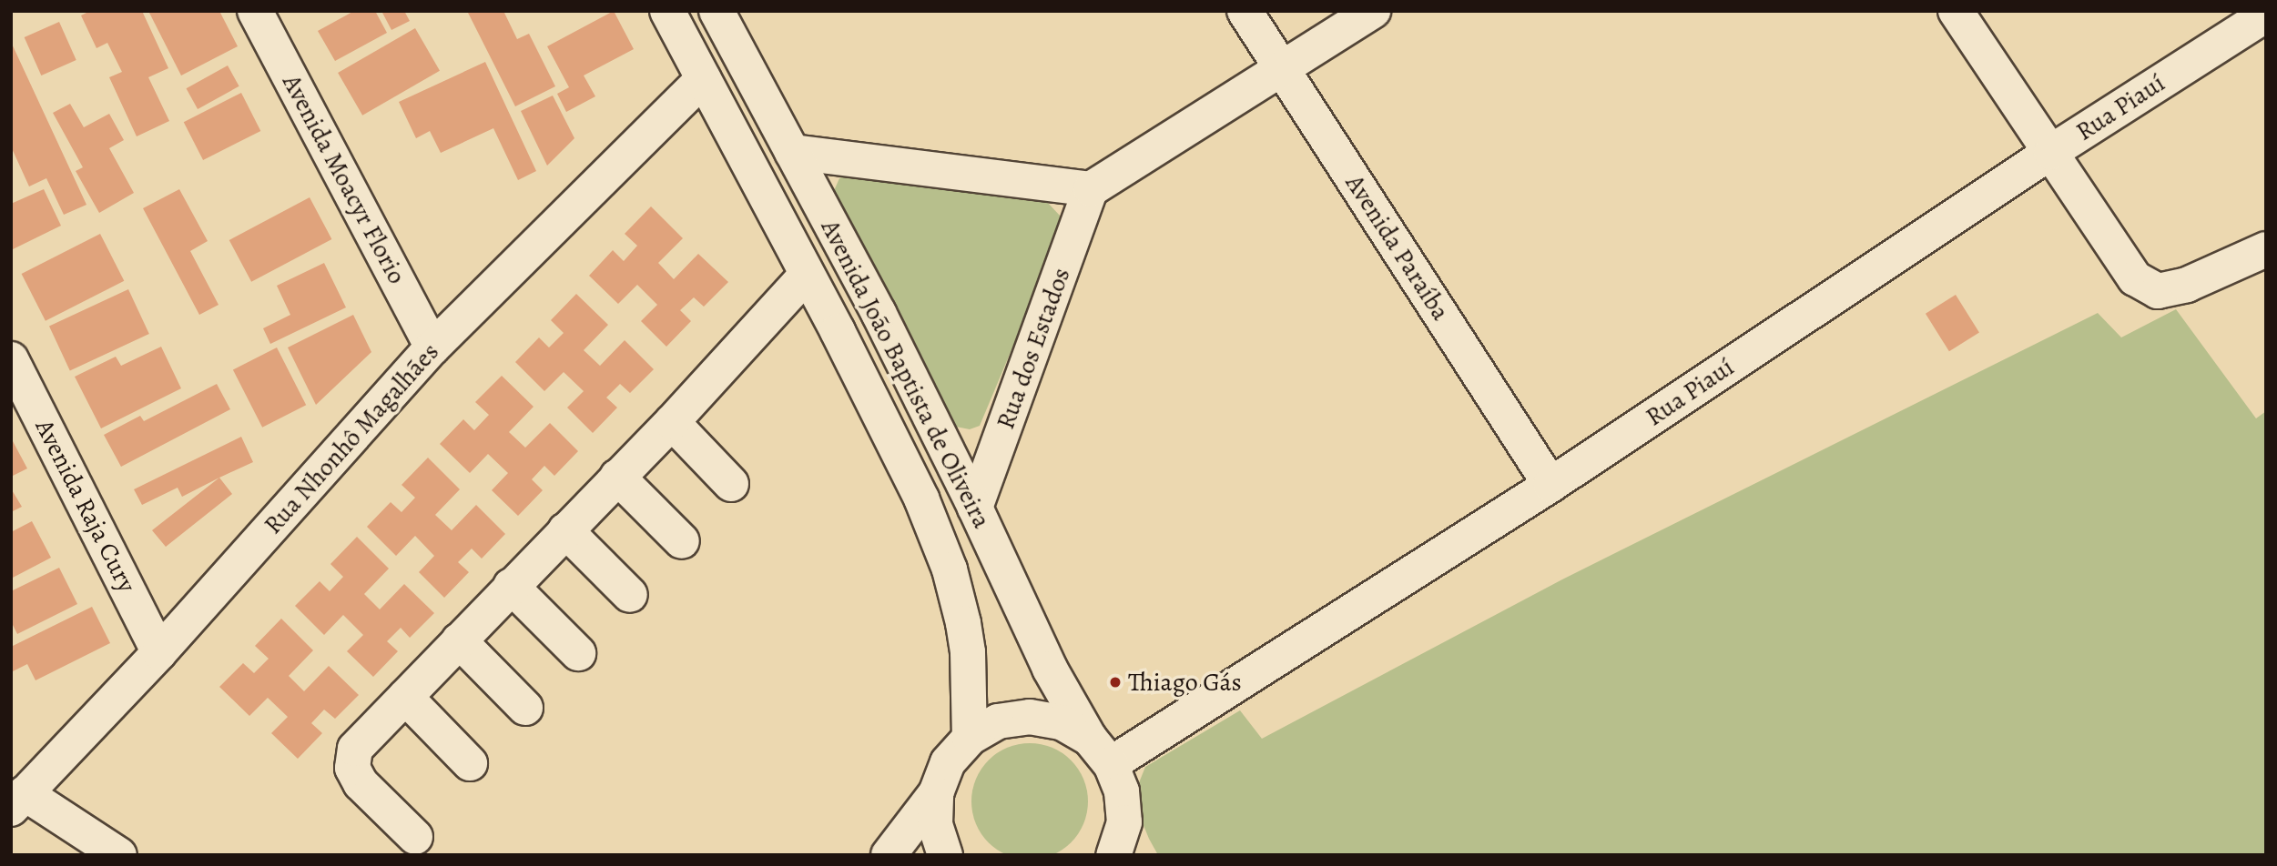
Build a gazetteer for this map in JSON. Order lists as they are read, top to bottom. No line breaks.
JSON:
{"streets":{"street":["Rua Piauí","Avenida Moacyr Florio","Avenida Paraíba","Rua dos Estados","Avenida João Baptista de Oliveira","Rua Nhonhô Magalhães","Avenida Raja Cury"]},"crossings":[["Rua Piauí","Avenida Paraíba"],["Rua Piauí","Avenida João Baptista de Oliveira"],["Avenida Moacyr Florio","Rua Nhonhô Magalhães"],["Rua dos Estados","Avenida João Baptista de Oliveira"],["Avenida João Baptista de Oliveira","Rua Nhonhô Magalhães"],["Rua Nhonhô Magalhães","Avenida Raja Cury"]],"places":["Thiago Gás"]}
